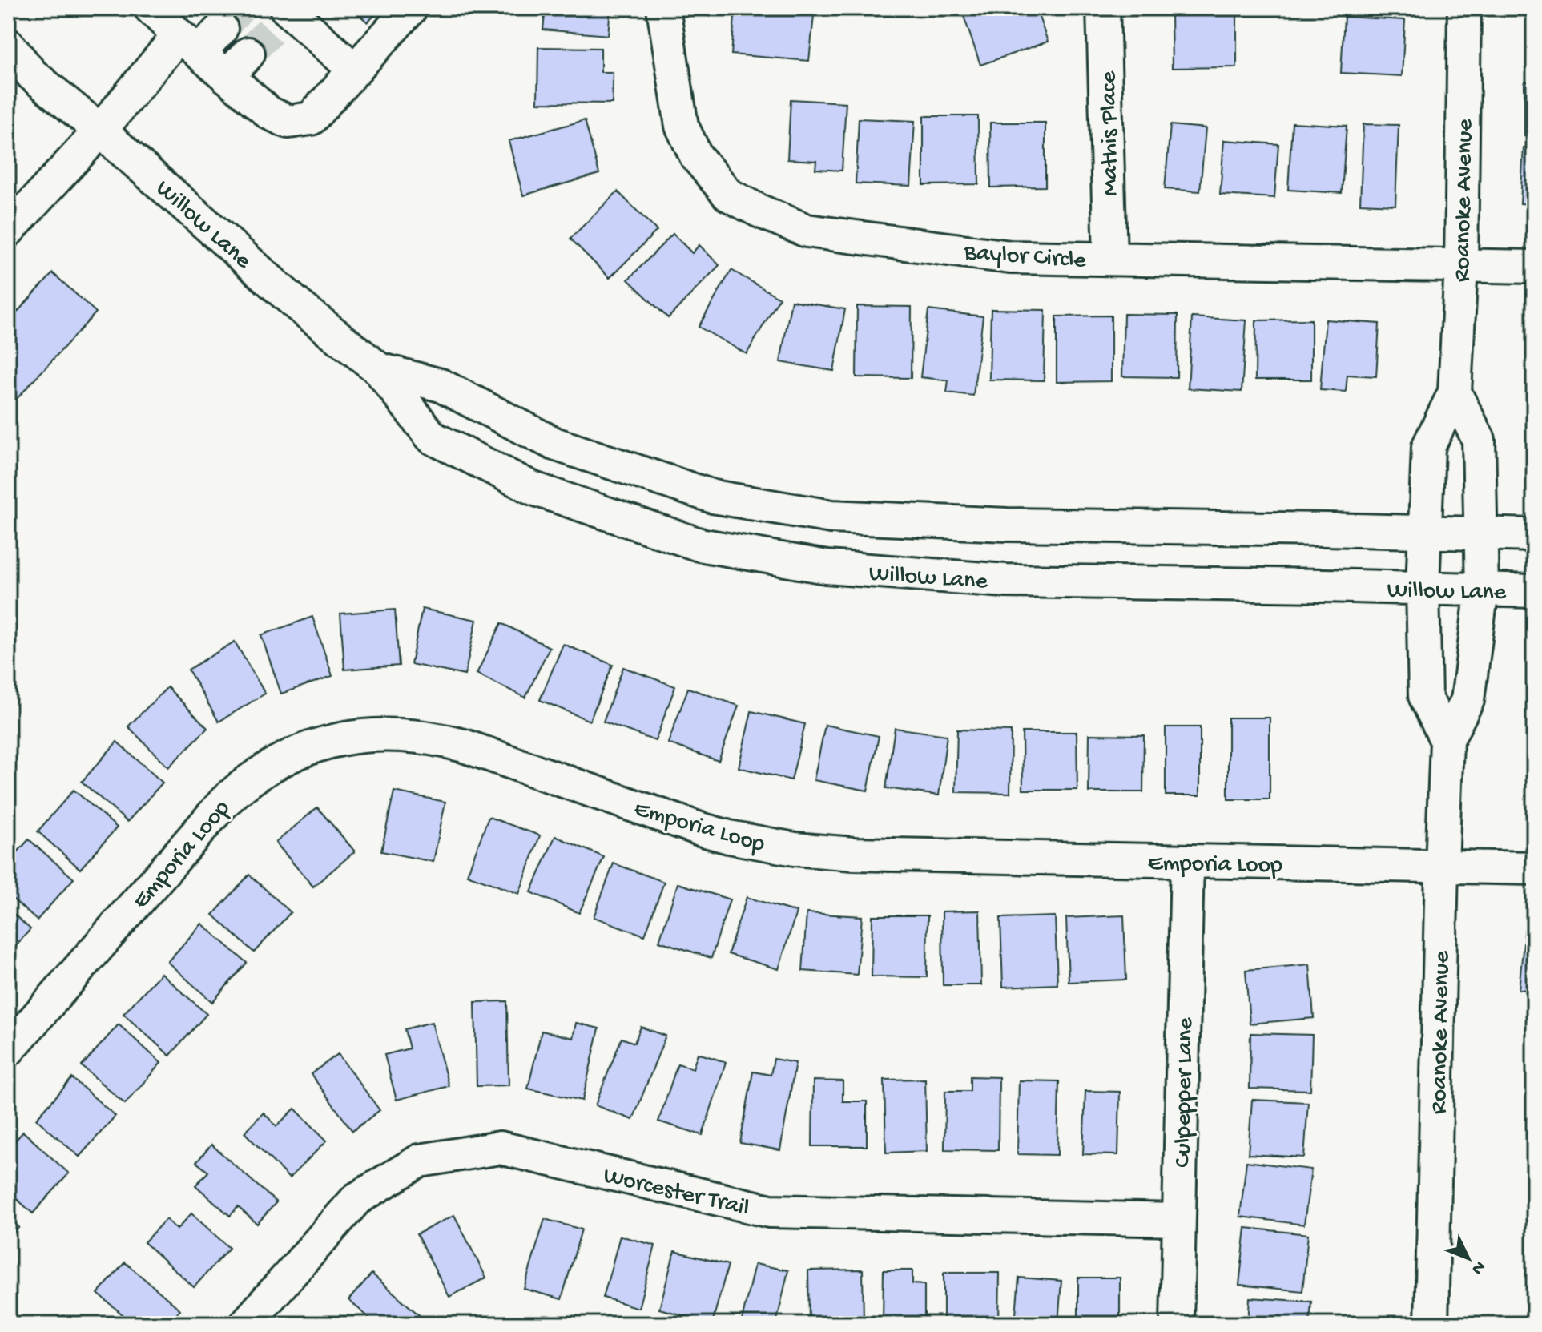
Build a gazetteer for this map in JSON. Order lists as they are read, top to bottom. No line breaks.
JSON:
{"streets":{"street":["Mathis Place","Roanoke Avenue","Willow Lane","Baylor Circle","Emporia Loop","Culpepper Lane","Worcester Trail"]},"crossings":[["Mathis Place","Baylor Circle"],["Roanoke Avenue","Willow Lane"],["Roanoke Avenue","Baylor Circle"],["Roanoke Avenue","Emporia Loop"],["Emporia Loop","Culpepper Lane"],["Culpepper Lane","Worcester Trail"]],"north":"bottom right"}
